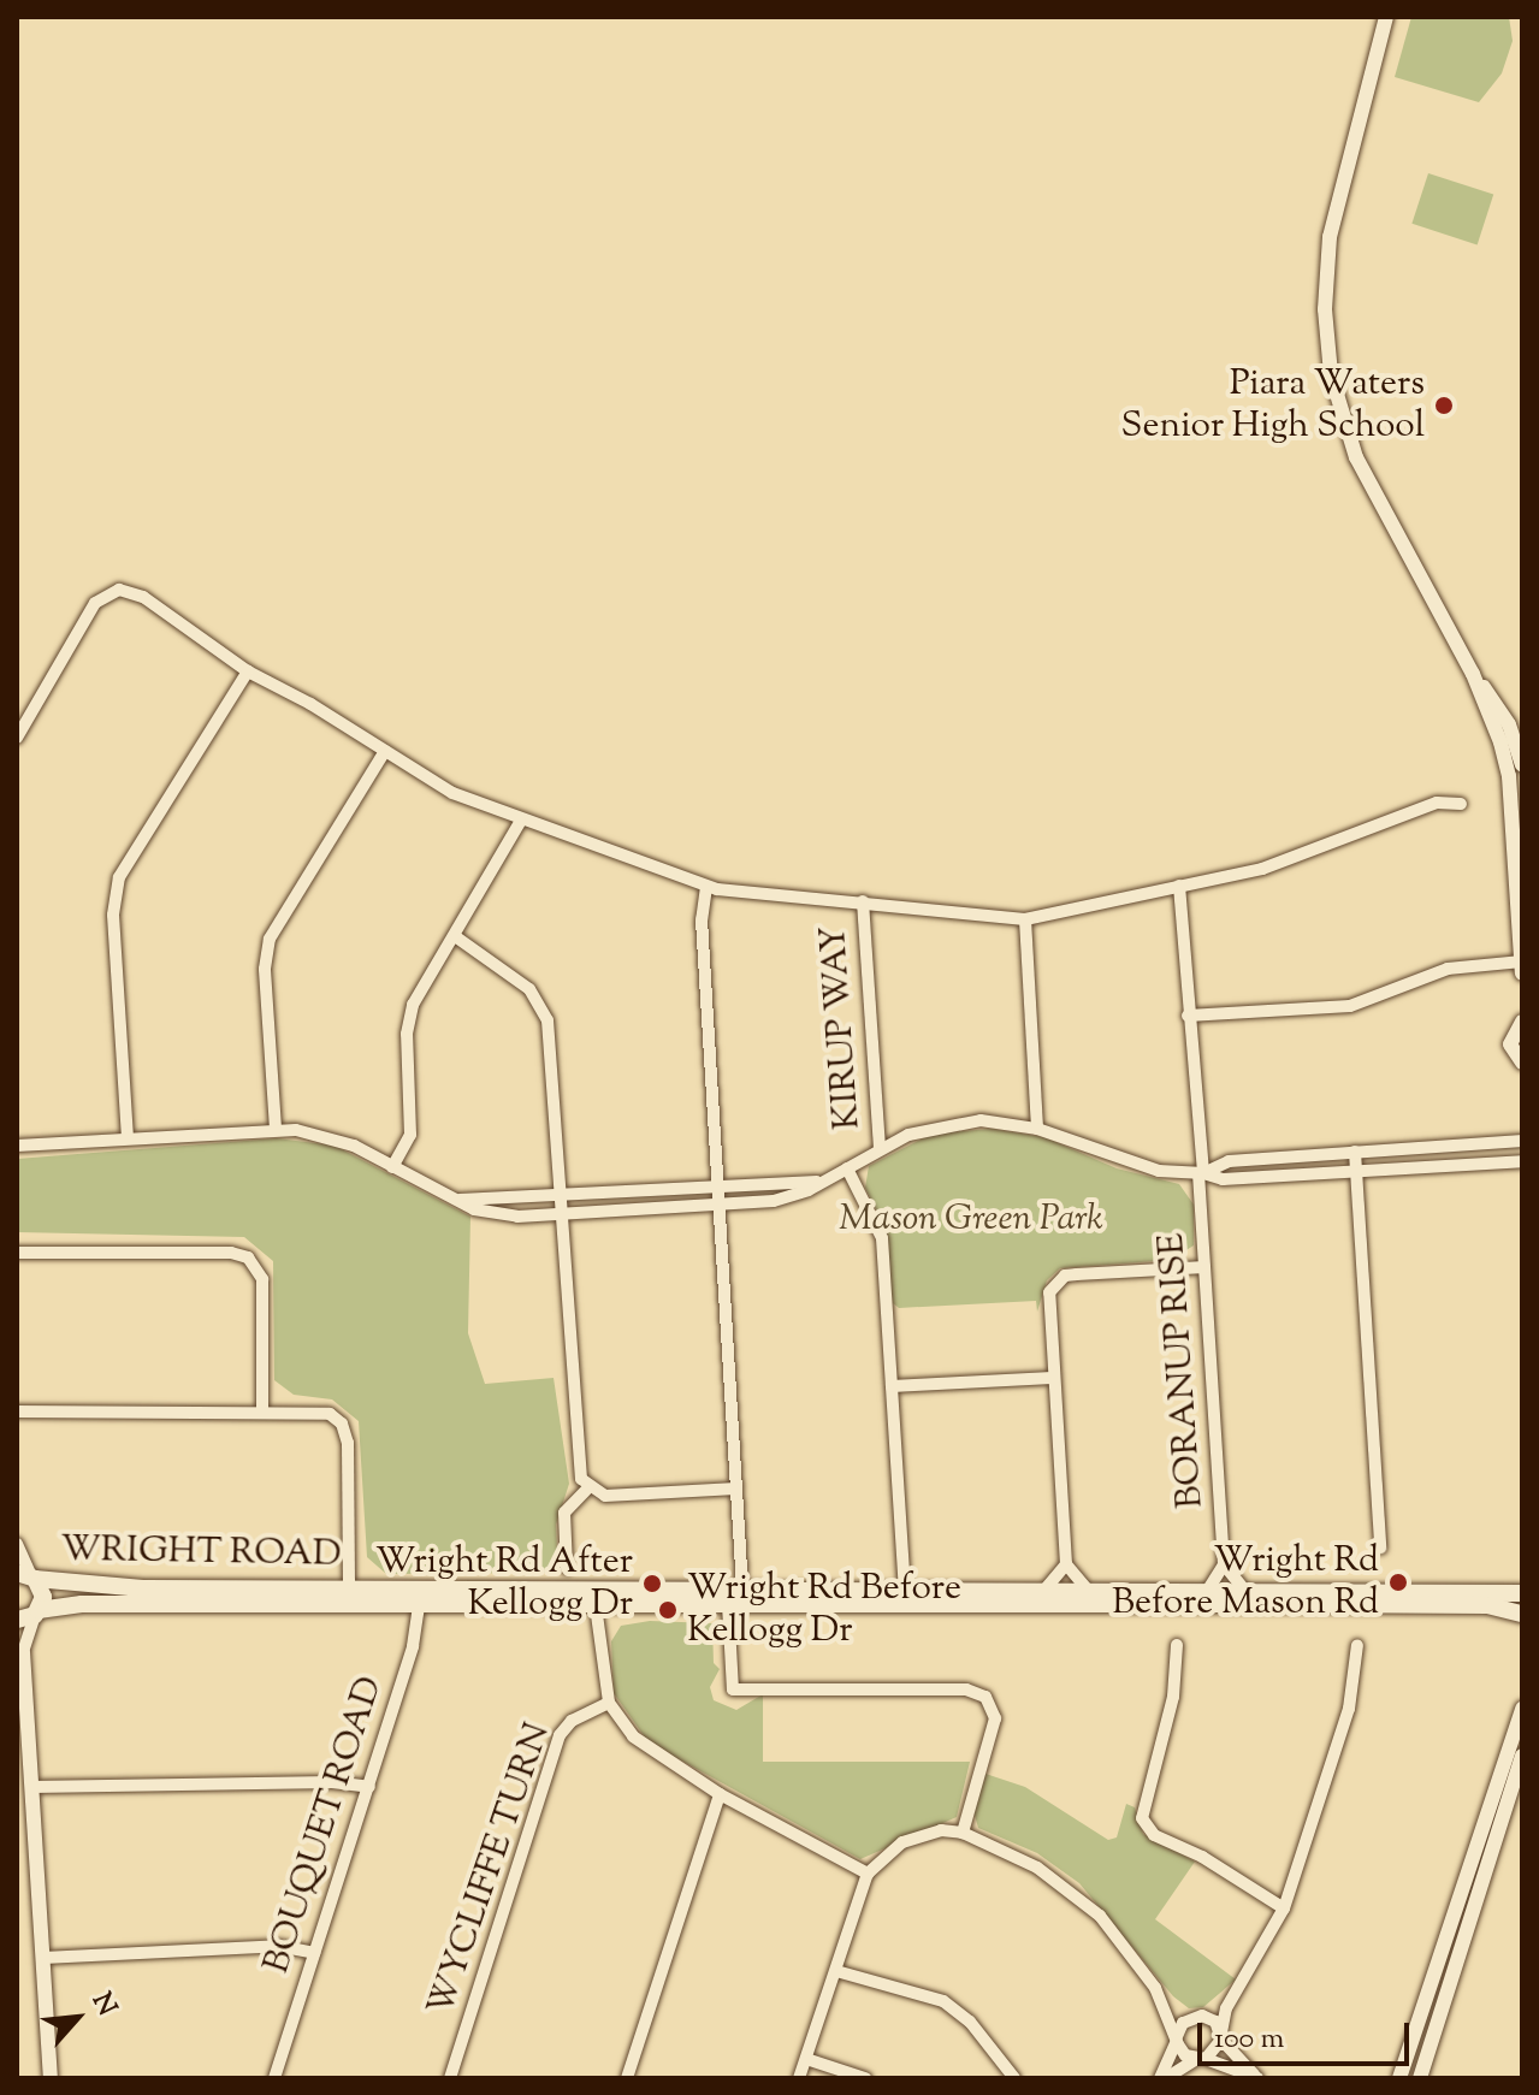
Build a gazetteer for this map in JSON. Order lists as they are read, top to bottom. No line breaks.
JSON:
{"streets":{"main road":["WRIGHT ROAD"],"street":["KIRUP WAY","BORANUP RISE","BOUQUET ROAD","WYCLIFFE TURN"]},"crossings":[["WRIGHT ROAD","BOUQUET ROAD"]],"parks":["Mason Green Park"],"places":["Piara Waters Senior High School","Wright Rd Before Mason Rd","Wright Rd After Kellogg Dr","Wright Rd Before Kellogg Dr"],"scale_bar":"100 m","north":"top right"}
